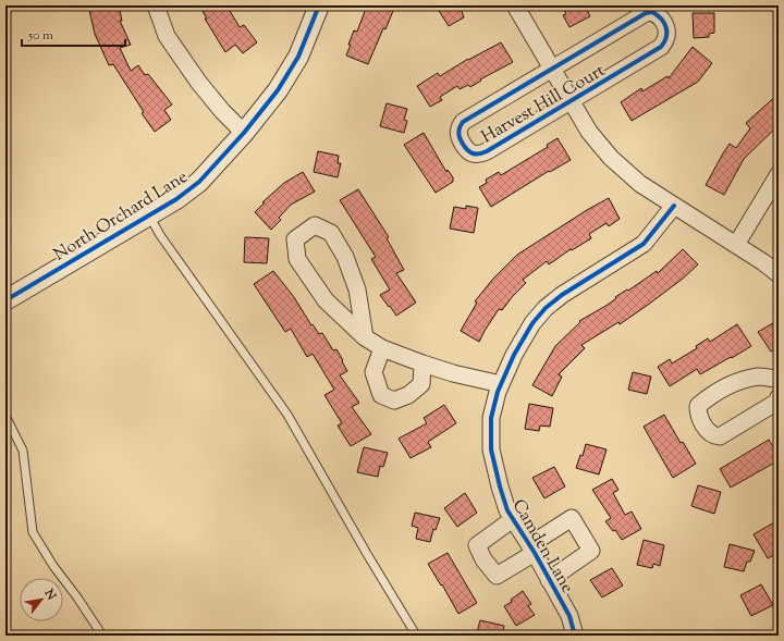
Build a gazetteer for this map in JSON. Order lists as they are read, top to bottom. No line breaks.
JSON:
{"streets":{"street":["Harvest Hill Court","North Orchard Lane","Camden Lane"]},"scale_bar":"50 m","north":"top right"}
